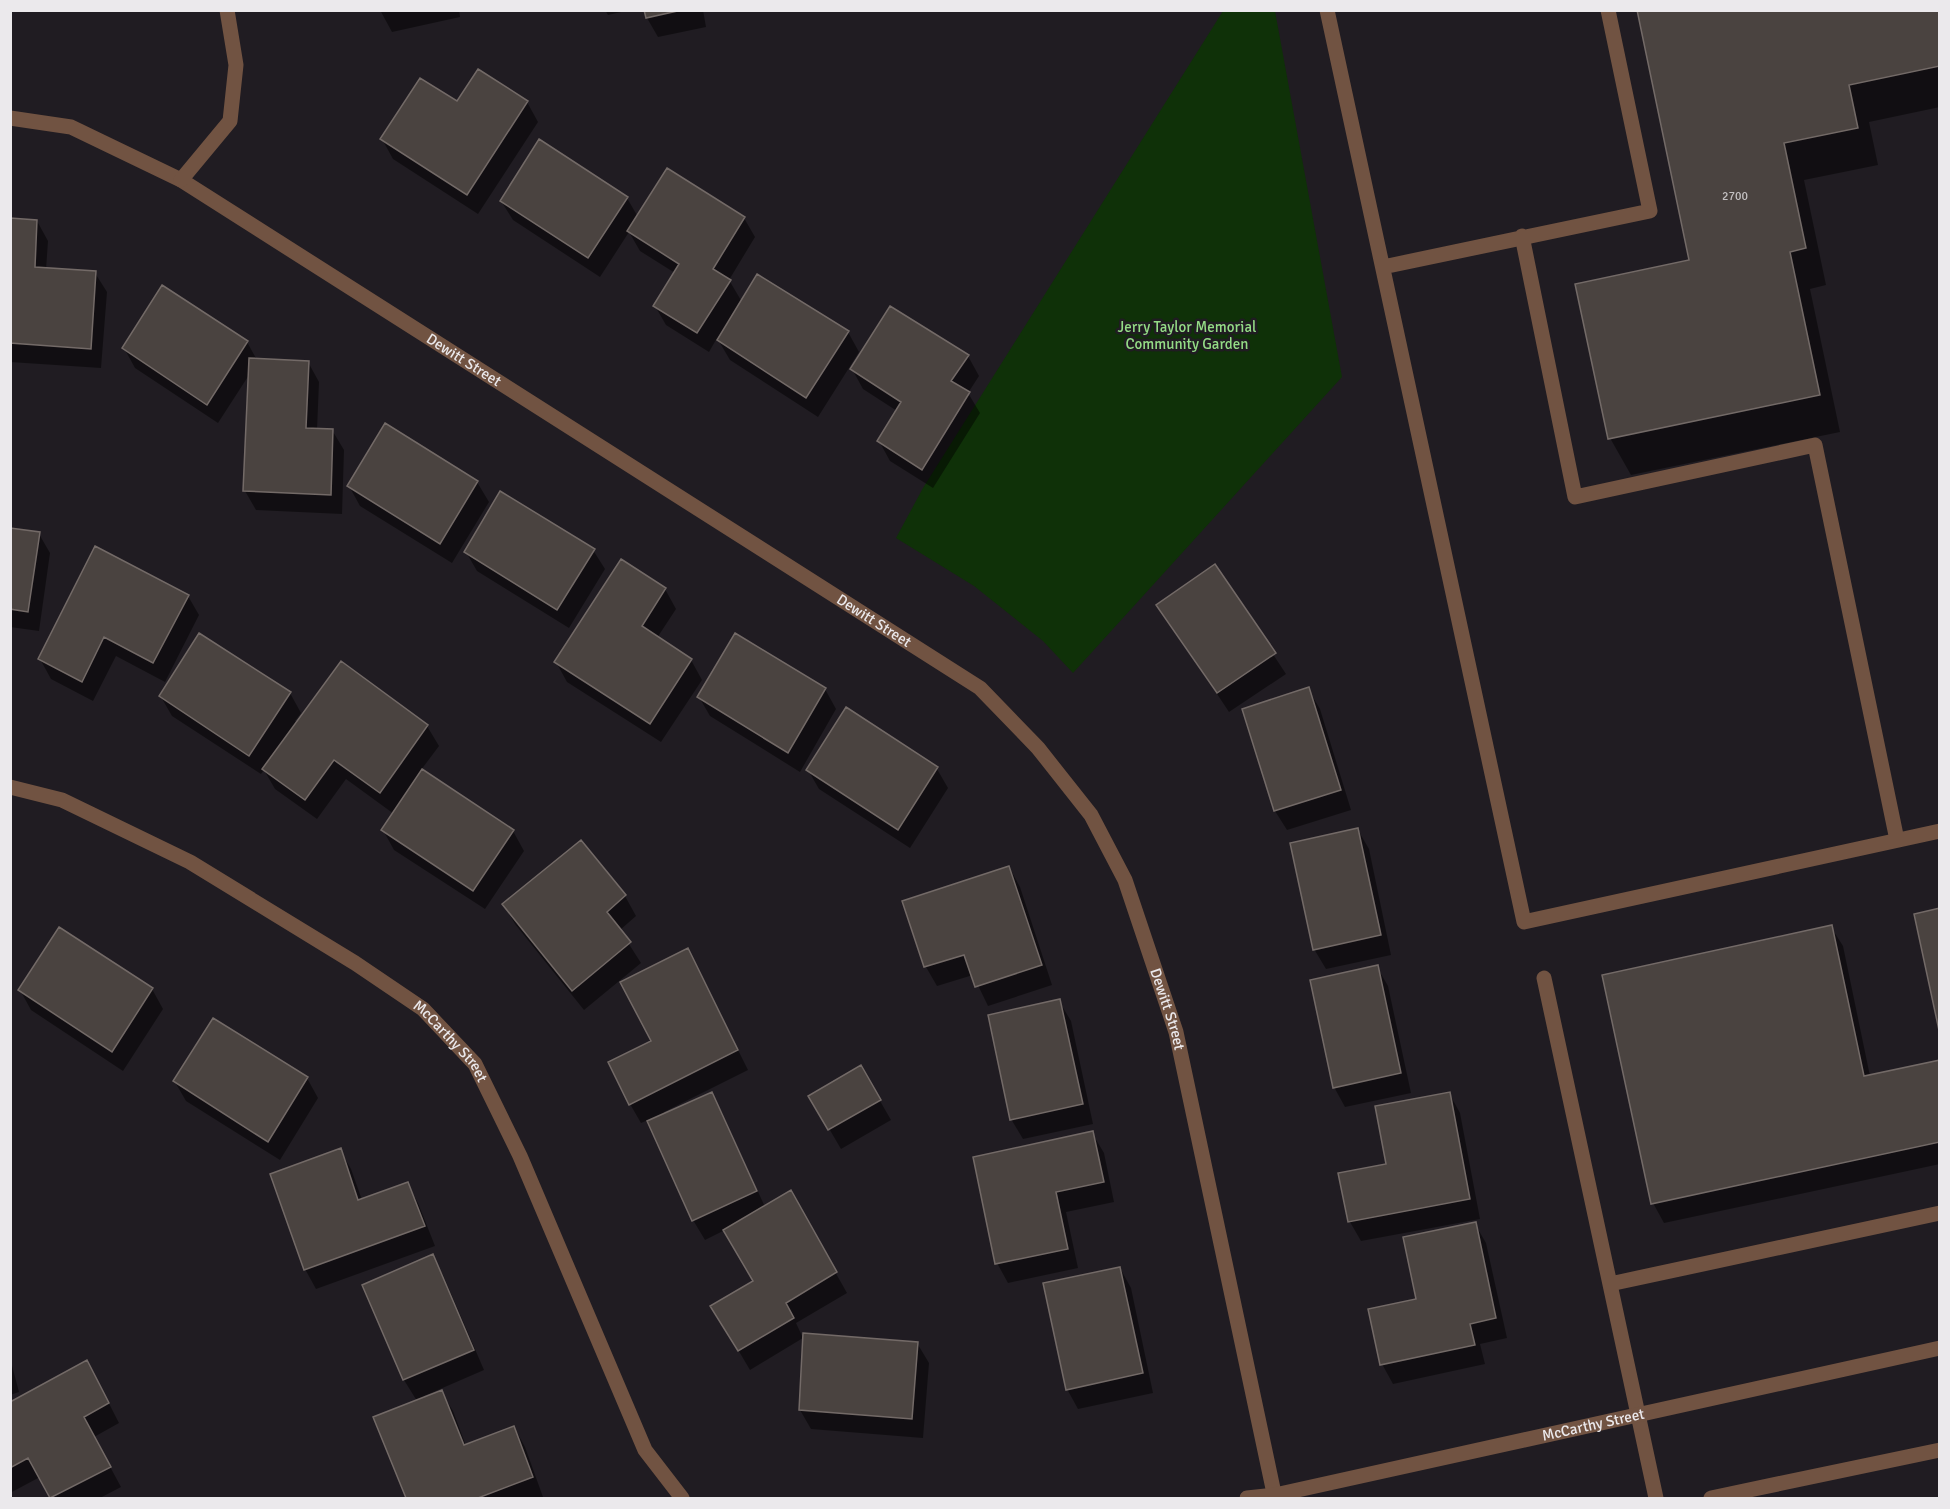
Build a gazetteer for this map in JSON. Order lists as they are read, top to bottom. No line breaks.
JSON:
{"streets":{"street":["Dewitt Street","McCarthy Street"]},"crossings":[["Dewitt Street","McCarthy Street"]],"parks":["Jerry Taylor Memorial Community Garden"],"house_numbers":["2700"]}
